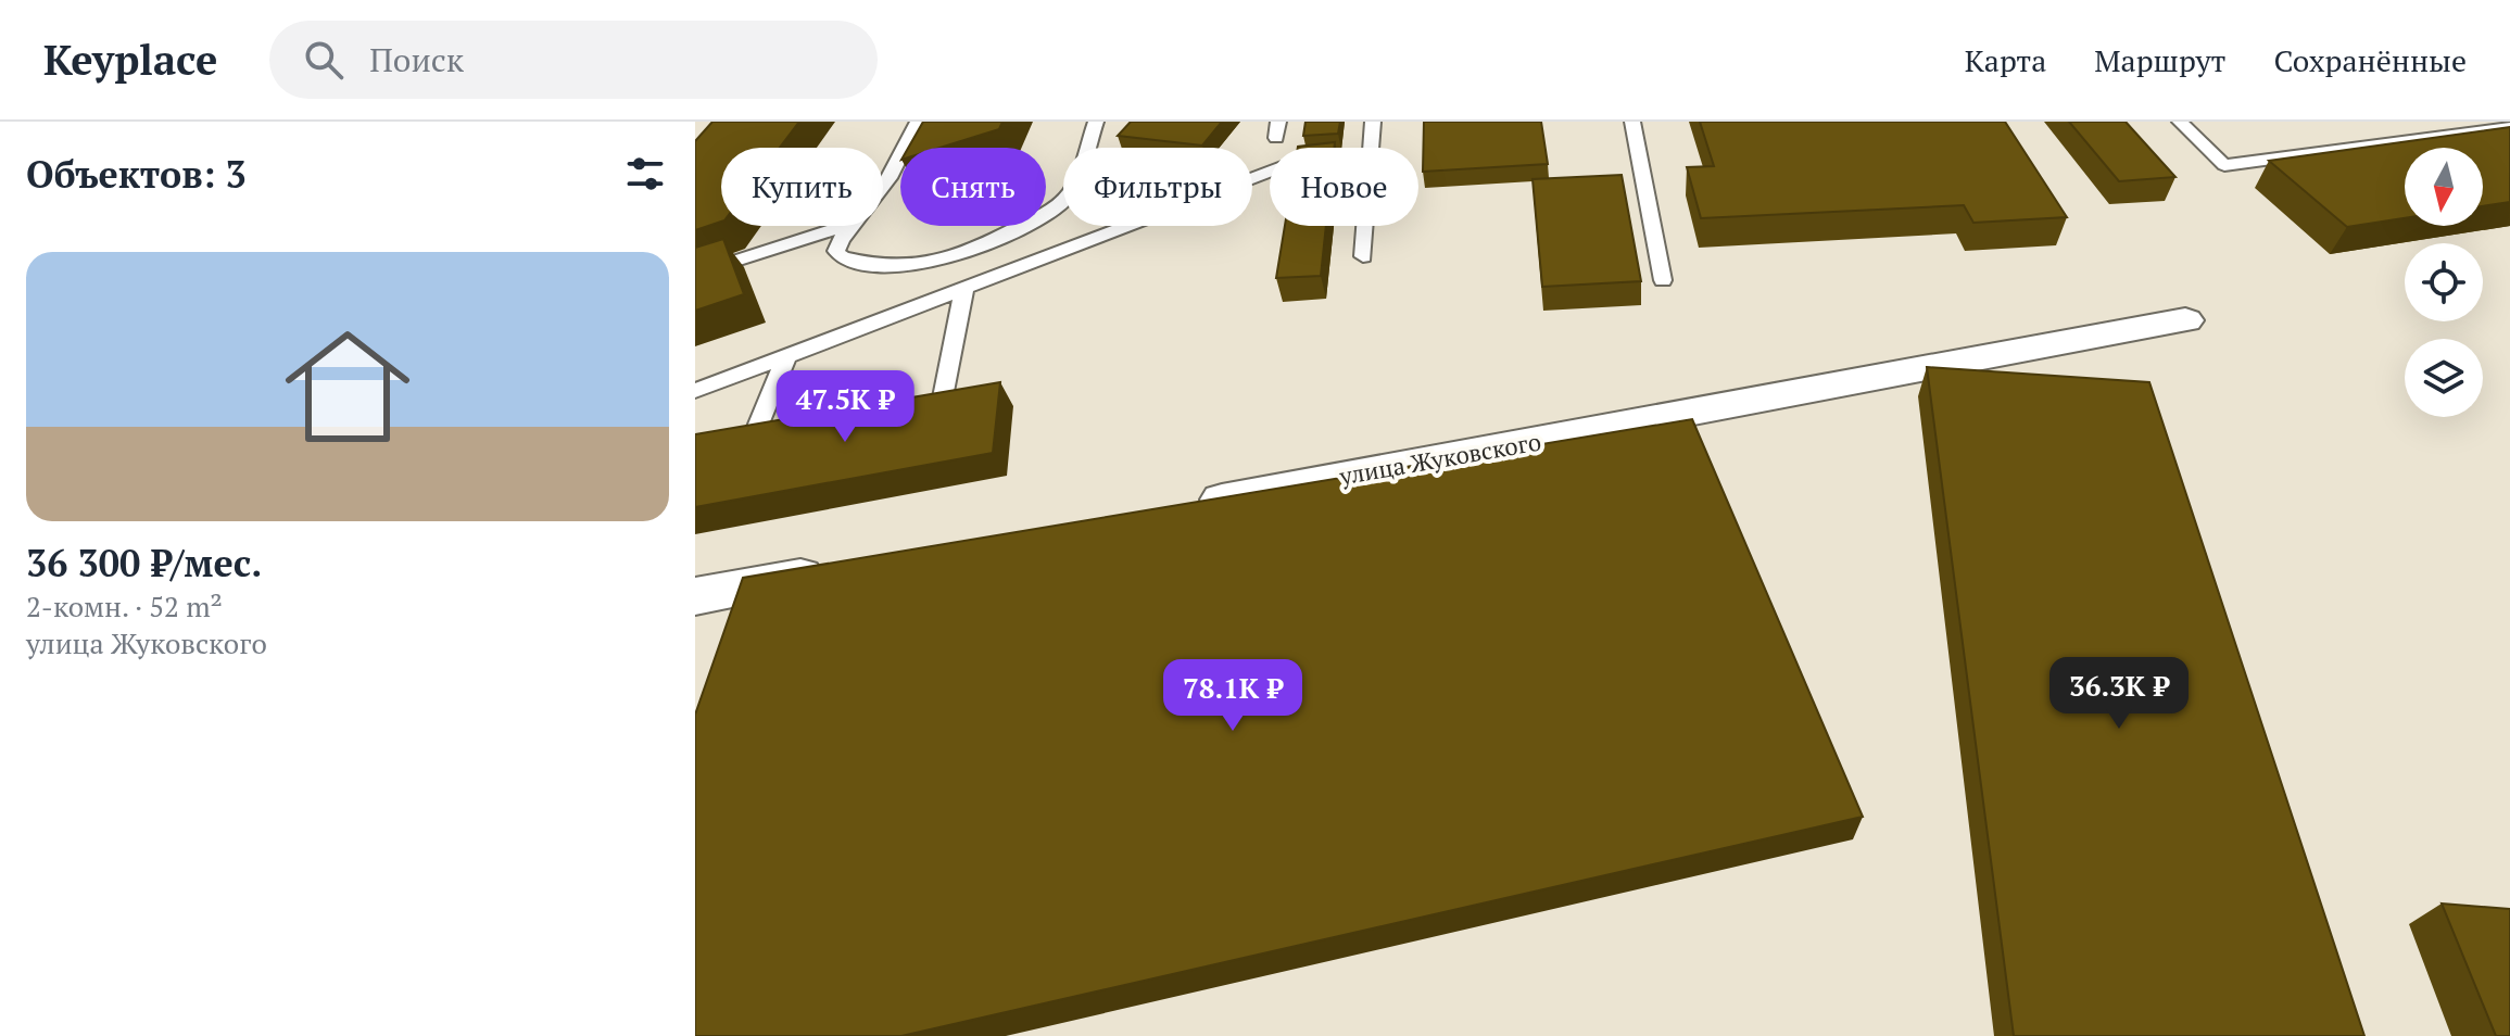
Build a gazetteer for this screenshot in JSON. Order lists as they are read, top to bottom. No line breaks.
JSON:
{"streets":{"street":["улица Жуковского"]},"north":"bottom","page":{"header":"Keyplace","search":"Поиск","nav":["Карта","Маршрут","Сохранённые"],"heading":"Объектов: 3","chip":["Купить","Снять","Фильтры","Новое"],"list":[{"name":"36 300 ₽/мес.","note":"2-комн. · 52 m² · улица Жуковского"}],"price":["47.5K ₽","36.3K ₽","78.1K ₽"]}}
